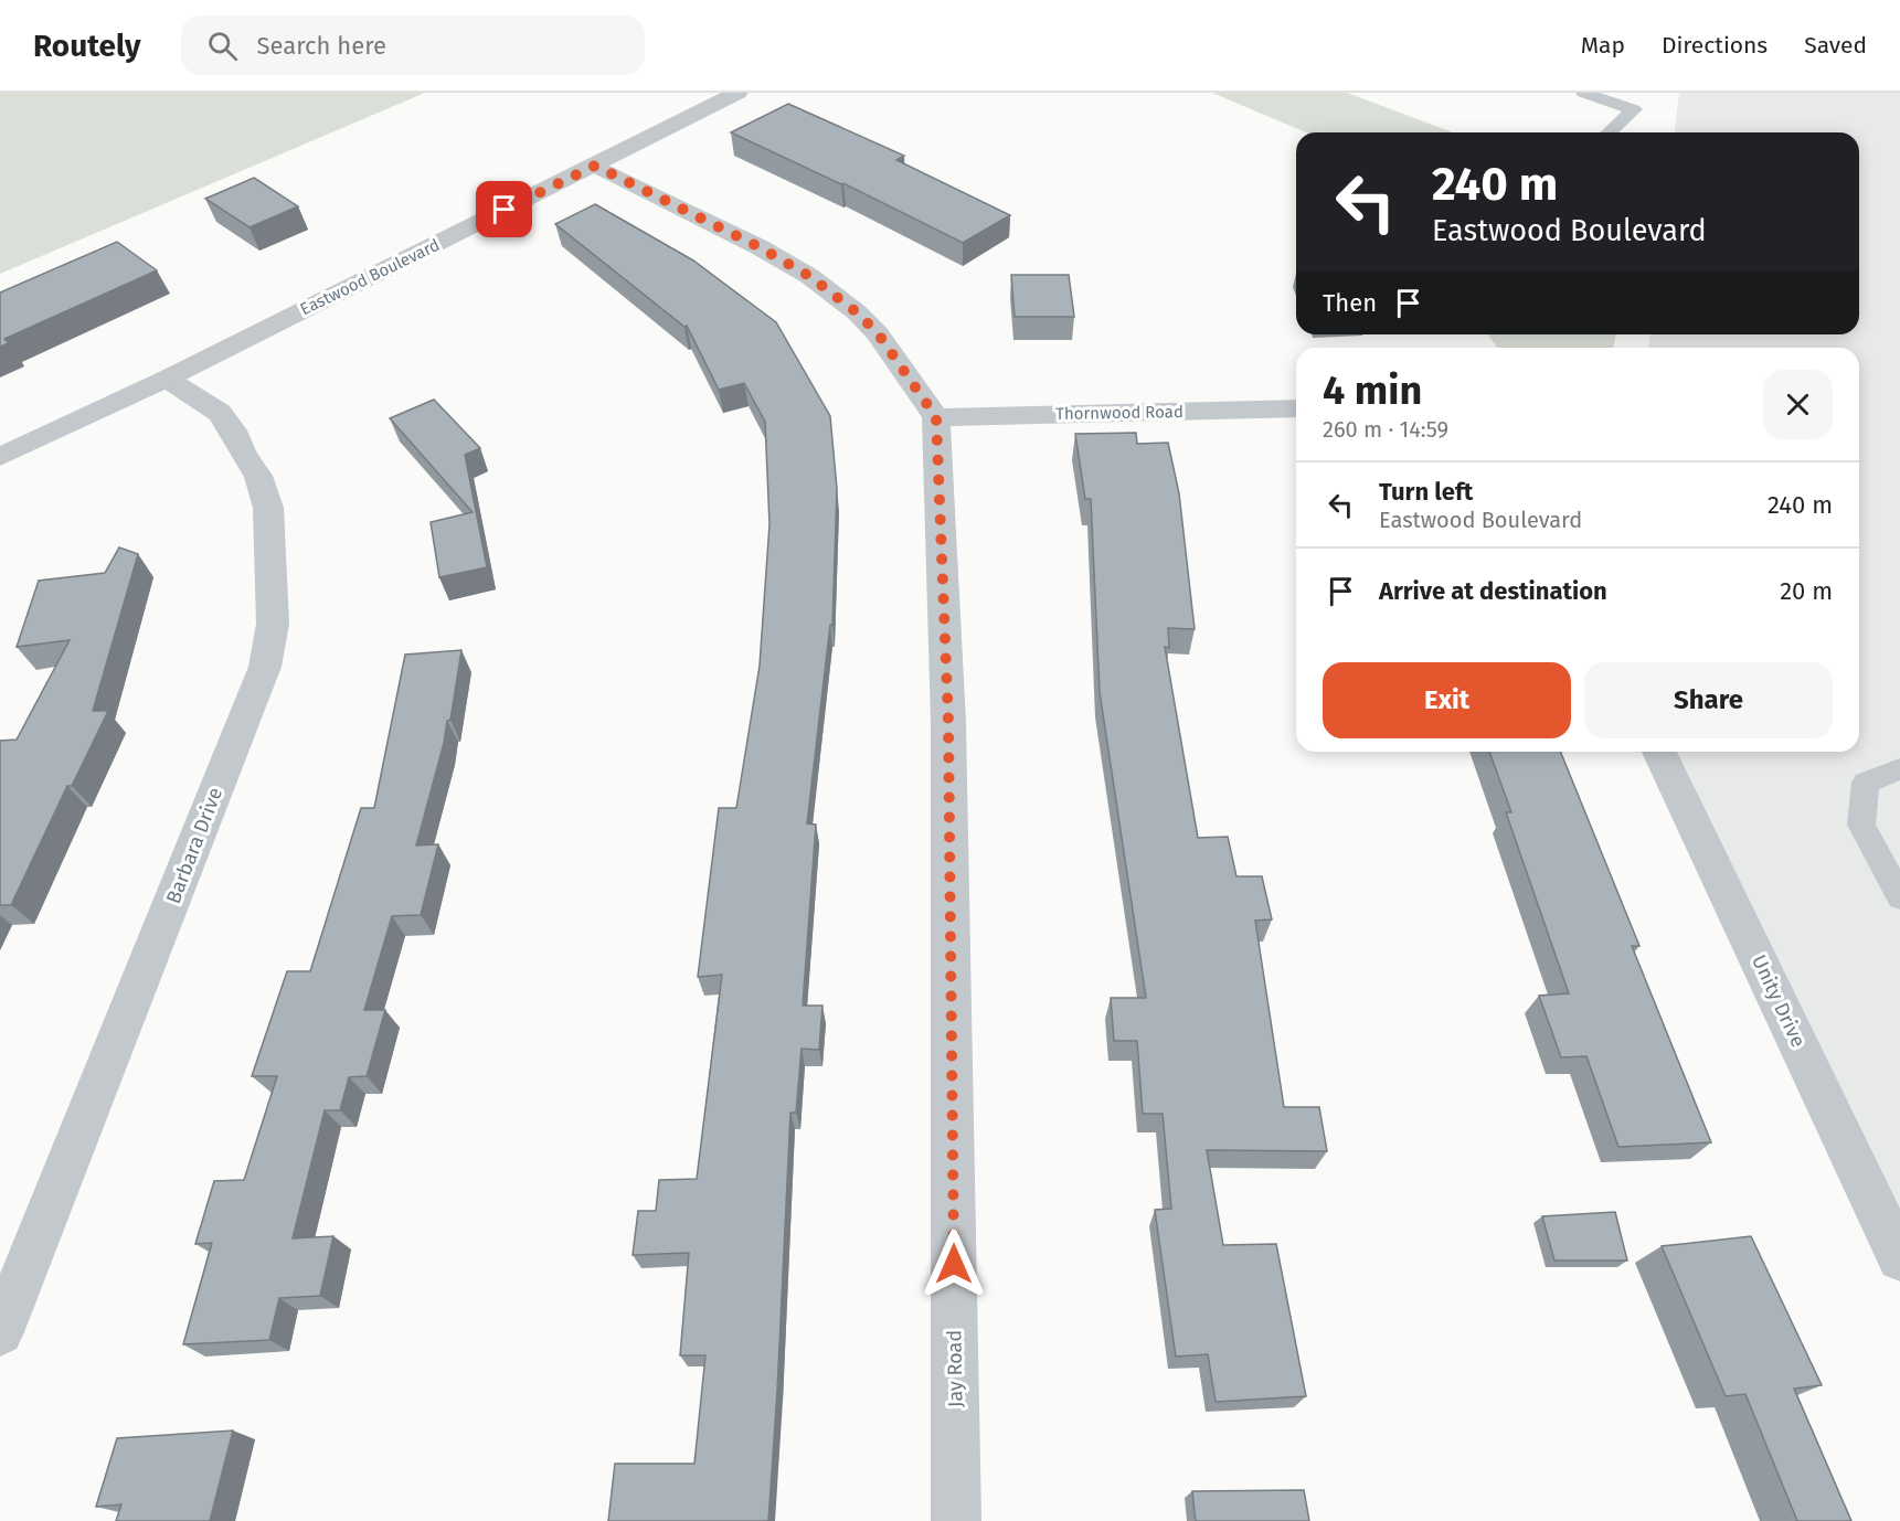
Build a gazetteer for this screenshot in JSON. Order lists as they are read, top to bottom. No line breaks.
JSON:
{"streets":{"street":["Eastwood Boulevard","Thornwood Road","Barbara Drive","Unity Drive","Jay Road"]},"crossings":[["Eastwood Boulevard","Barbara Drive"],["Thornwood Road","Jay Road"]],"page":{"header":"Routely","search":"Search here","nav":["Map","Directions","Saved"],"turn":["240 m","Eastwood Boulevard"],"then":"Then","heading":["4 min","260 m · 14:59"],"list":[{"name":"Turn left","note":"Eastwood Boulevard","value":"240 m"},{"name":"Arrive at destination","value":"20 m"}],"buttons":["Exit","Share"]}}
